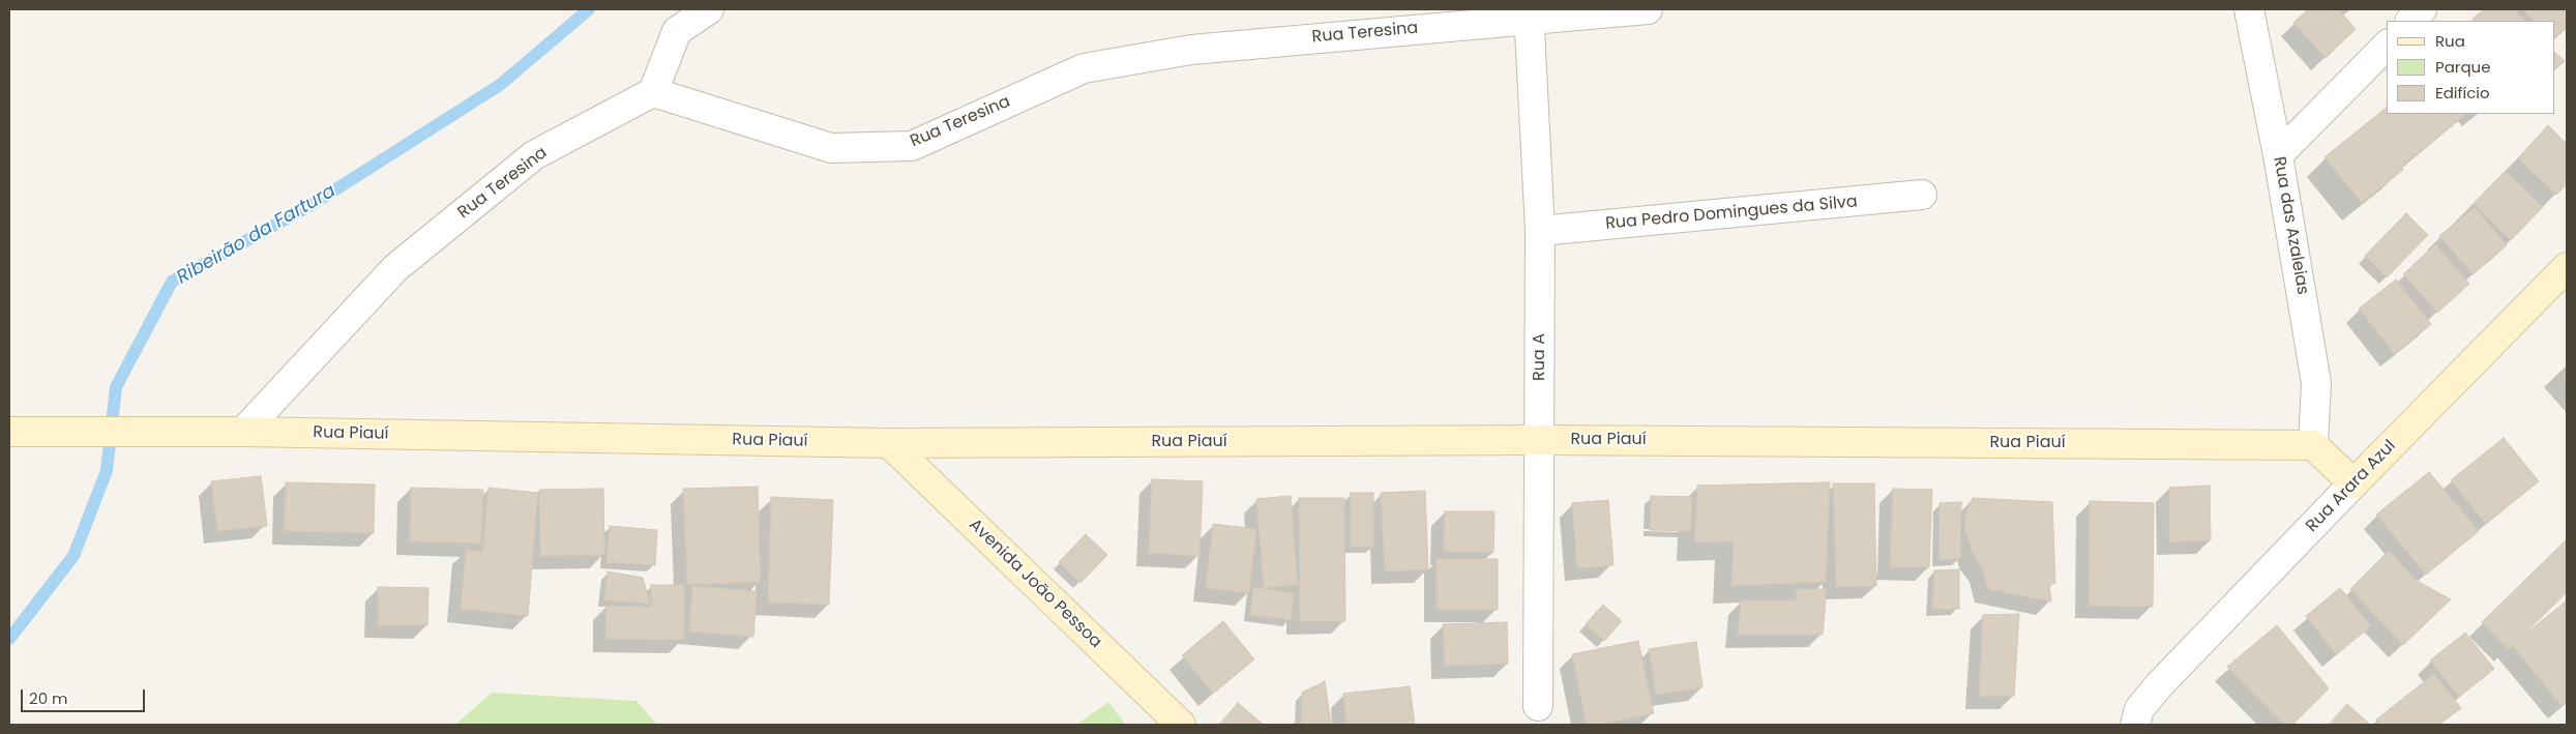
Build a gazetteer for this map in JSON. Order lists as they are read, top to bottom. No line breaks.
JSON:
{"streets":{"street":["Rua Teresina","Rua Pedro Domingues da Silva","Rua das Azaleias","Rua A","Rua Piauí","Rua Arara Azul","Avenida João Pessoa"]},"crossings":[["Rua Teresina","Rua A"],["Rua Teresina","Rua Piauí"],["Rua Pedro Domingues da Silva","Rua A"],["Rua das Azaleias","Rua Piauí"],["Rua A","Rua Piauí"],["Rua Piauí","Avenida João Pessoa"]],"water":["Ribeirão da Fartura"],"legend":["Rua","Parque","Edifício"],"scale_bar":"20 m"}
